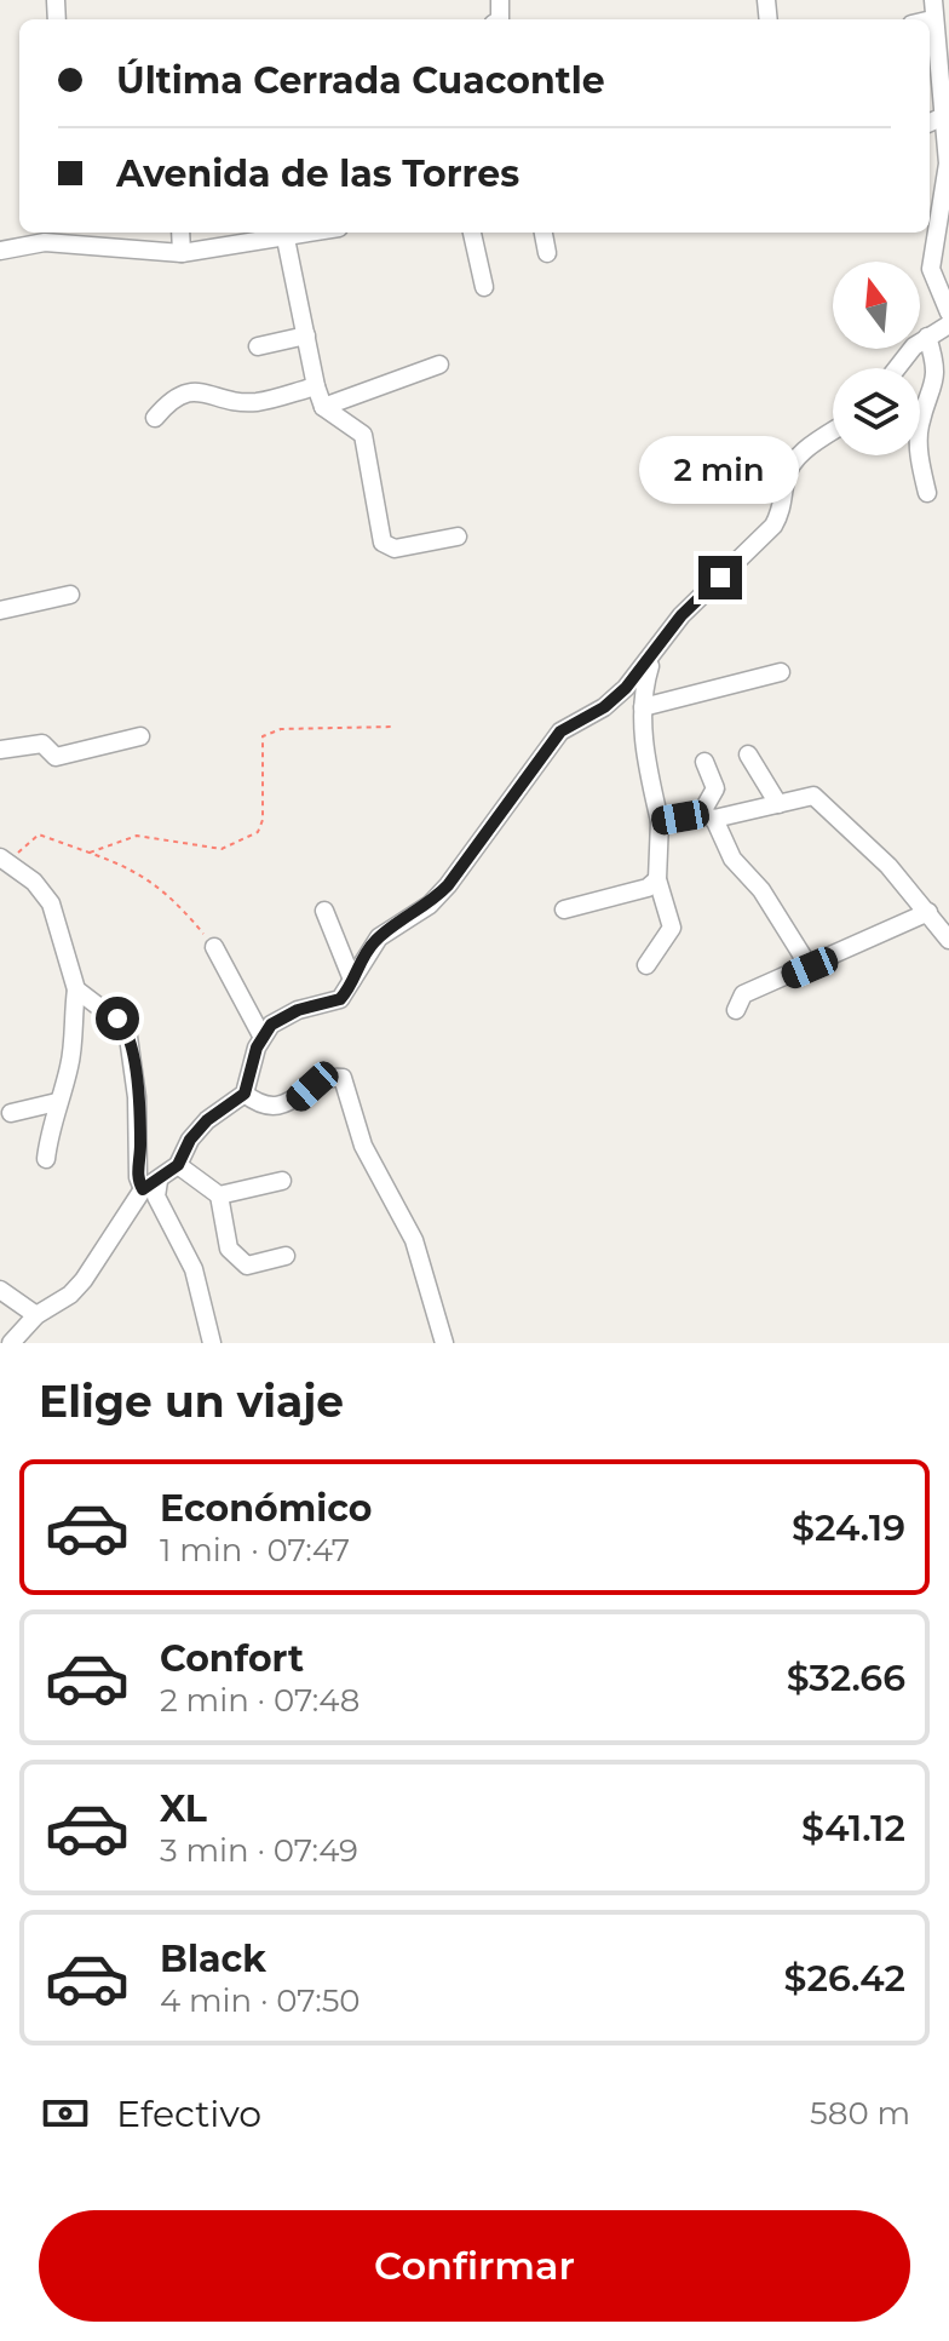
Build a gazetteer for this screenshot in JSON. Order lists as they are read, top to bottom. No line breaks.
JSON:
{"north":"top","page":{"banner":["Última Cerrada Cuacontle","Avenida de las Torres"],"bubble":"2 min","heading":"Elige un viaje","list":[{"name":"Económico","note":"1 min · 07:47","value":"$24.19"},{"name":"Confort","note":"2 min · 07:48","value":"$32.66"},{"name":"XL","note":"3 min · 07:49","value":"$41.12"},{"name":"Black","note":"4 min · 07:50","value":"$26.42"}],"pay":["Efectivo","580 m"],"buttons":"Confirmar"}}
